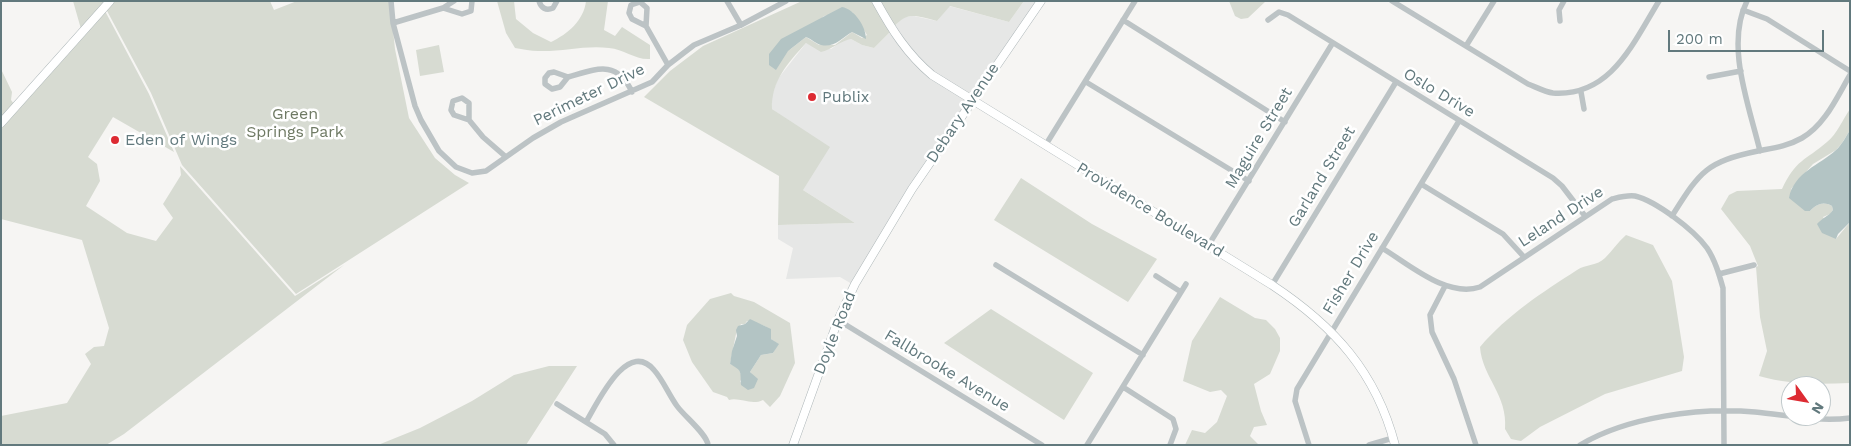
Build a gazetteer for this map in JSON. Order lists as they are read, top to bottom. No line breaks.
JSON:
{"streets":{"main road":["Debary Avenue","Providence Boulevard","Doyle Road"],"street":["Oslo Drive","Perimeter Drive","Maguire Street","Garland Street","Leland Drive","Fisher Drive","Fallbrooke Avenue"]},"crossings":[["Oslo Drive","Maguire Street"],["Oslo Drive","Garland Street"],["Oslo Drive","Leland Drive"],["Oslo Drive","Fisher Drive"],["Debary Avenue","Providence Boulevard"],["Debary Avenue","Doyle Road"],["Maguire Street","Providence Boulevard"],["Garland Street","Providence Boulevard"],["Providence Boulevard","Fisher Drive"],["Leland Drive","Fisher Drive"],["Doyle Road","Fallbrooke Avenue"]],"parks":["Green Springs Park"],"places":["Publix","Eden of Wings"],"scale_bar":"200 m","north":"bottom right"}
